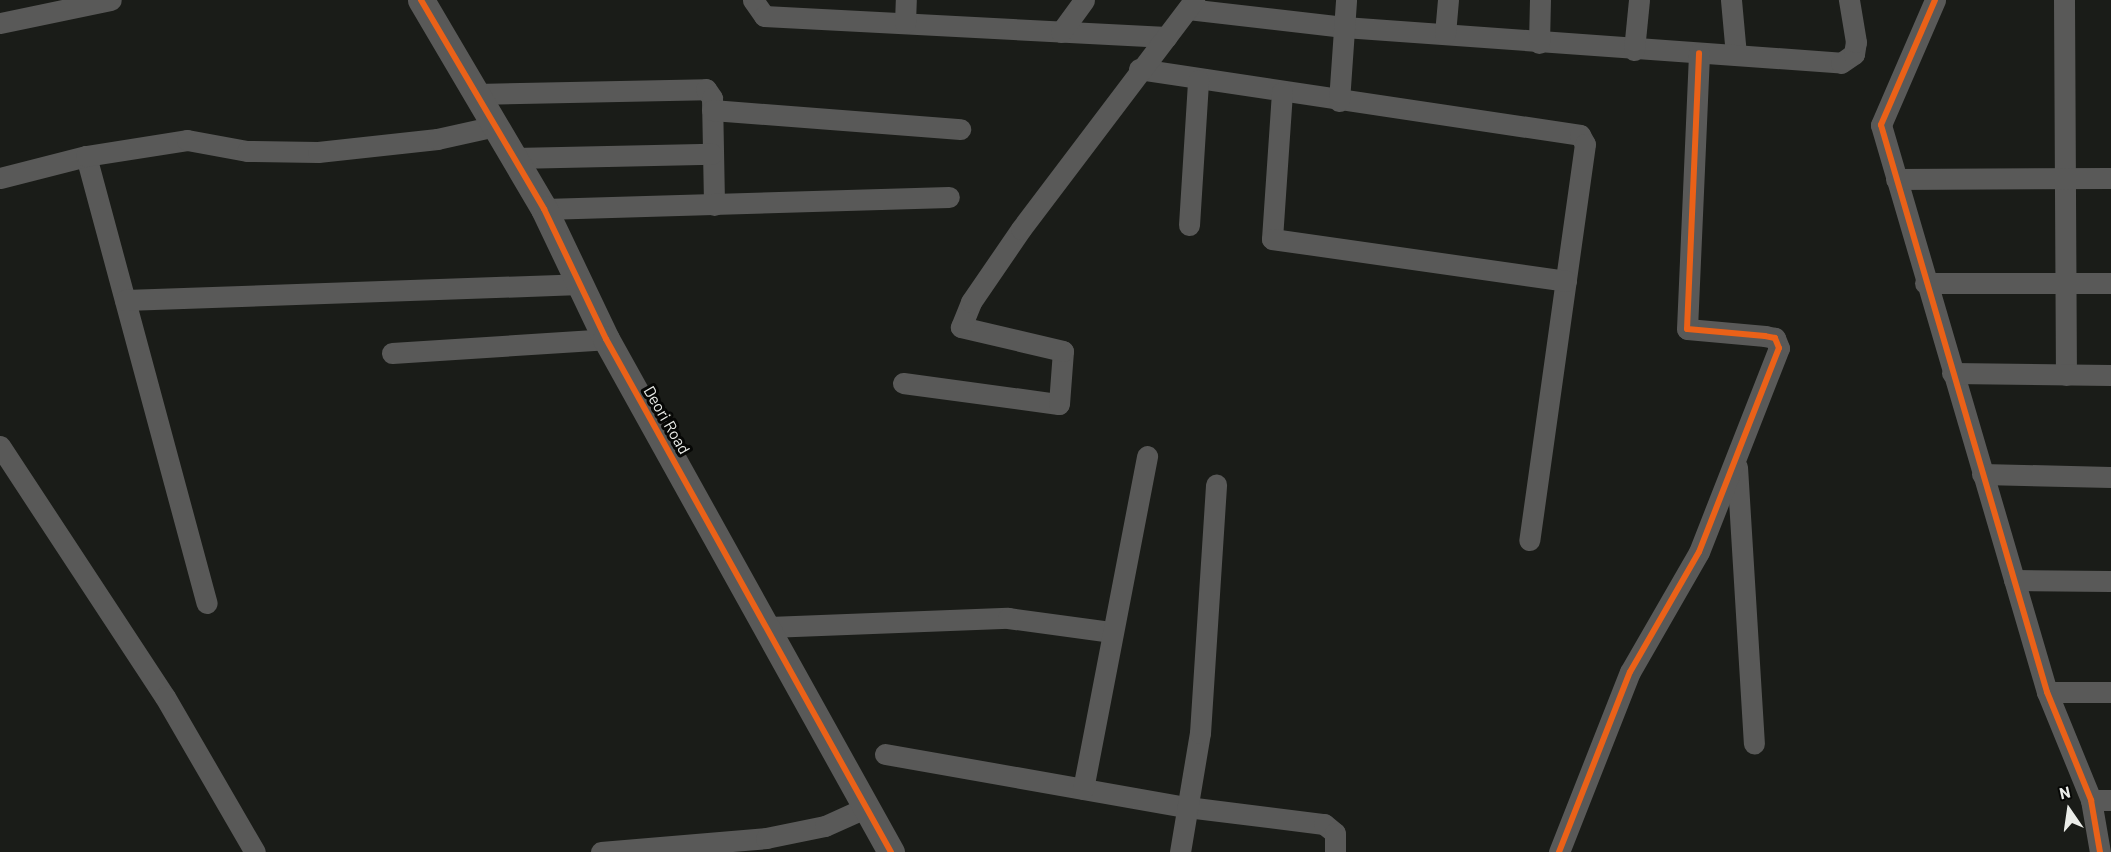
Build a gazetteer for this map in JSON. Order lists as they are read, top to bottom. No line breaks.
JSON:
{"streets":{"street":["Deori Road"]},"north":"top"}
